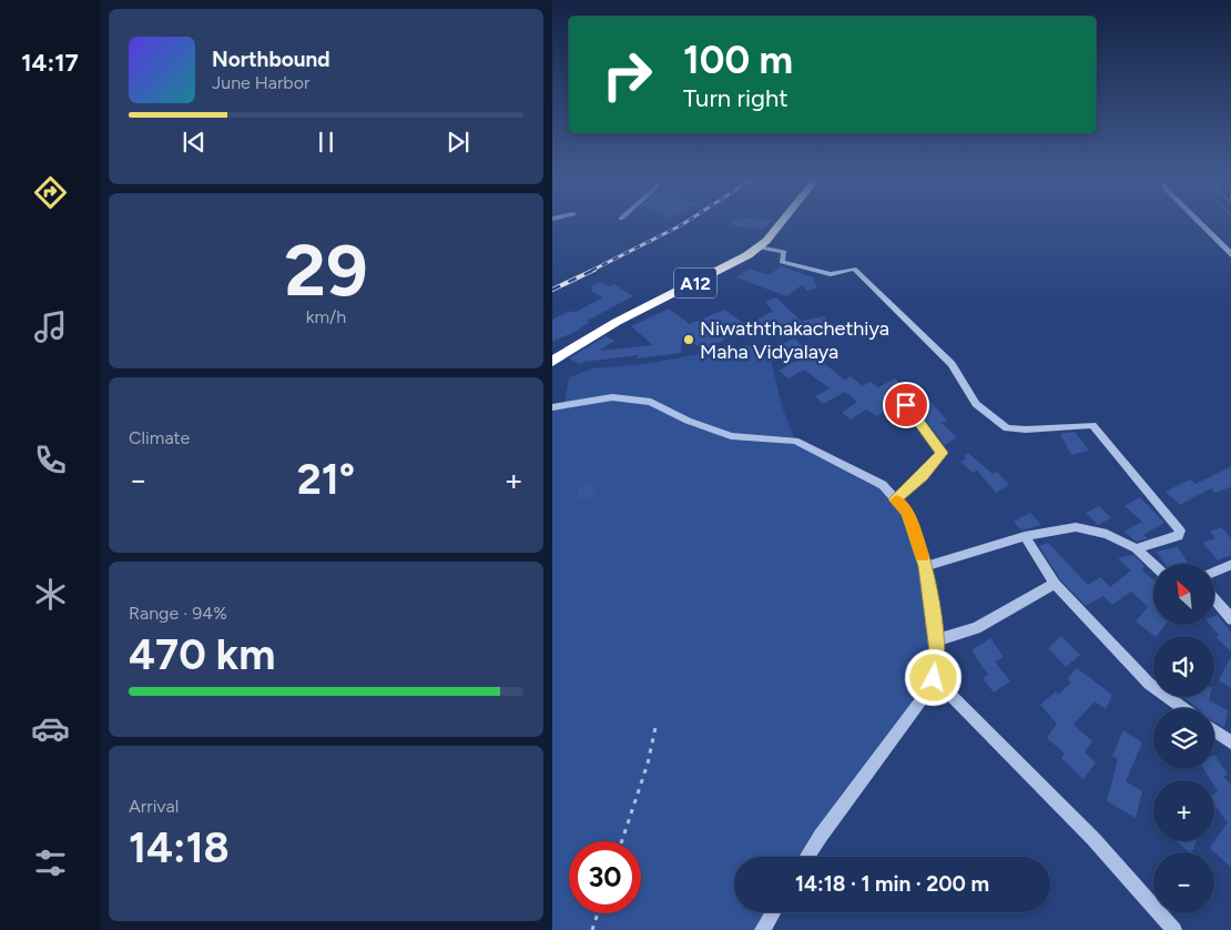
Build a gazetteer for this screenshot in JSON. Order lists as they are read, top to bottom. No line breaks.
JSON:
{"streets":{"highway":["A12"]},"places":["Niwaththakachethiya Maha Vidyalaya"],"north":"top left","page":{"tabs":"14:17","turn":["100 m","Turn right"],"song":["Northbound","June Harbor"],"tile":[["29","km/h"],"Climate",["Range · 94%","470 km"],["Arrival","14:18"]],"heat":["−","21°","+"],"map_buttons":["+","−"],"limit":"30","trip":"14:18 · 1 min · 200 m"}}
